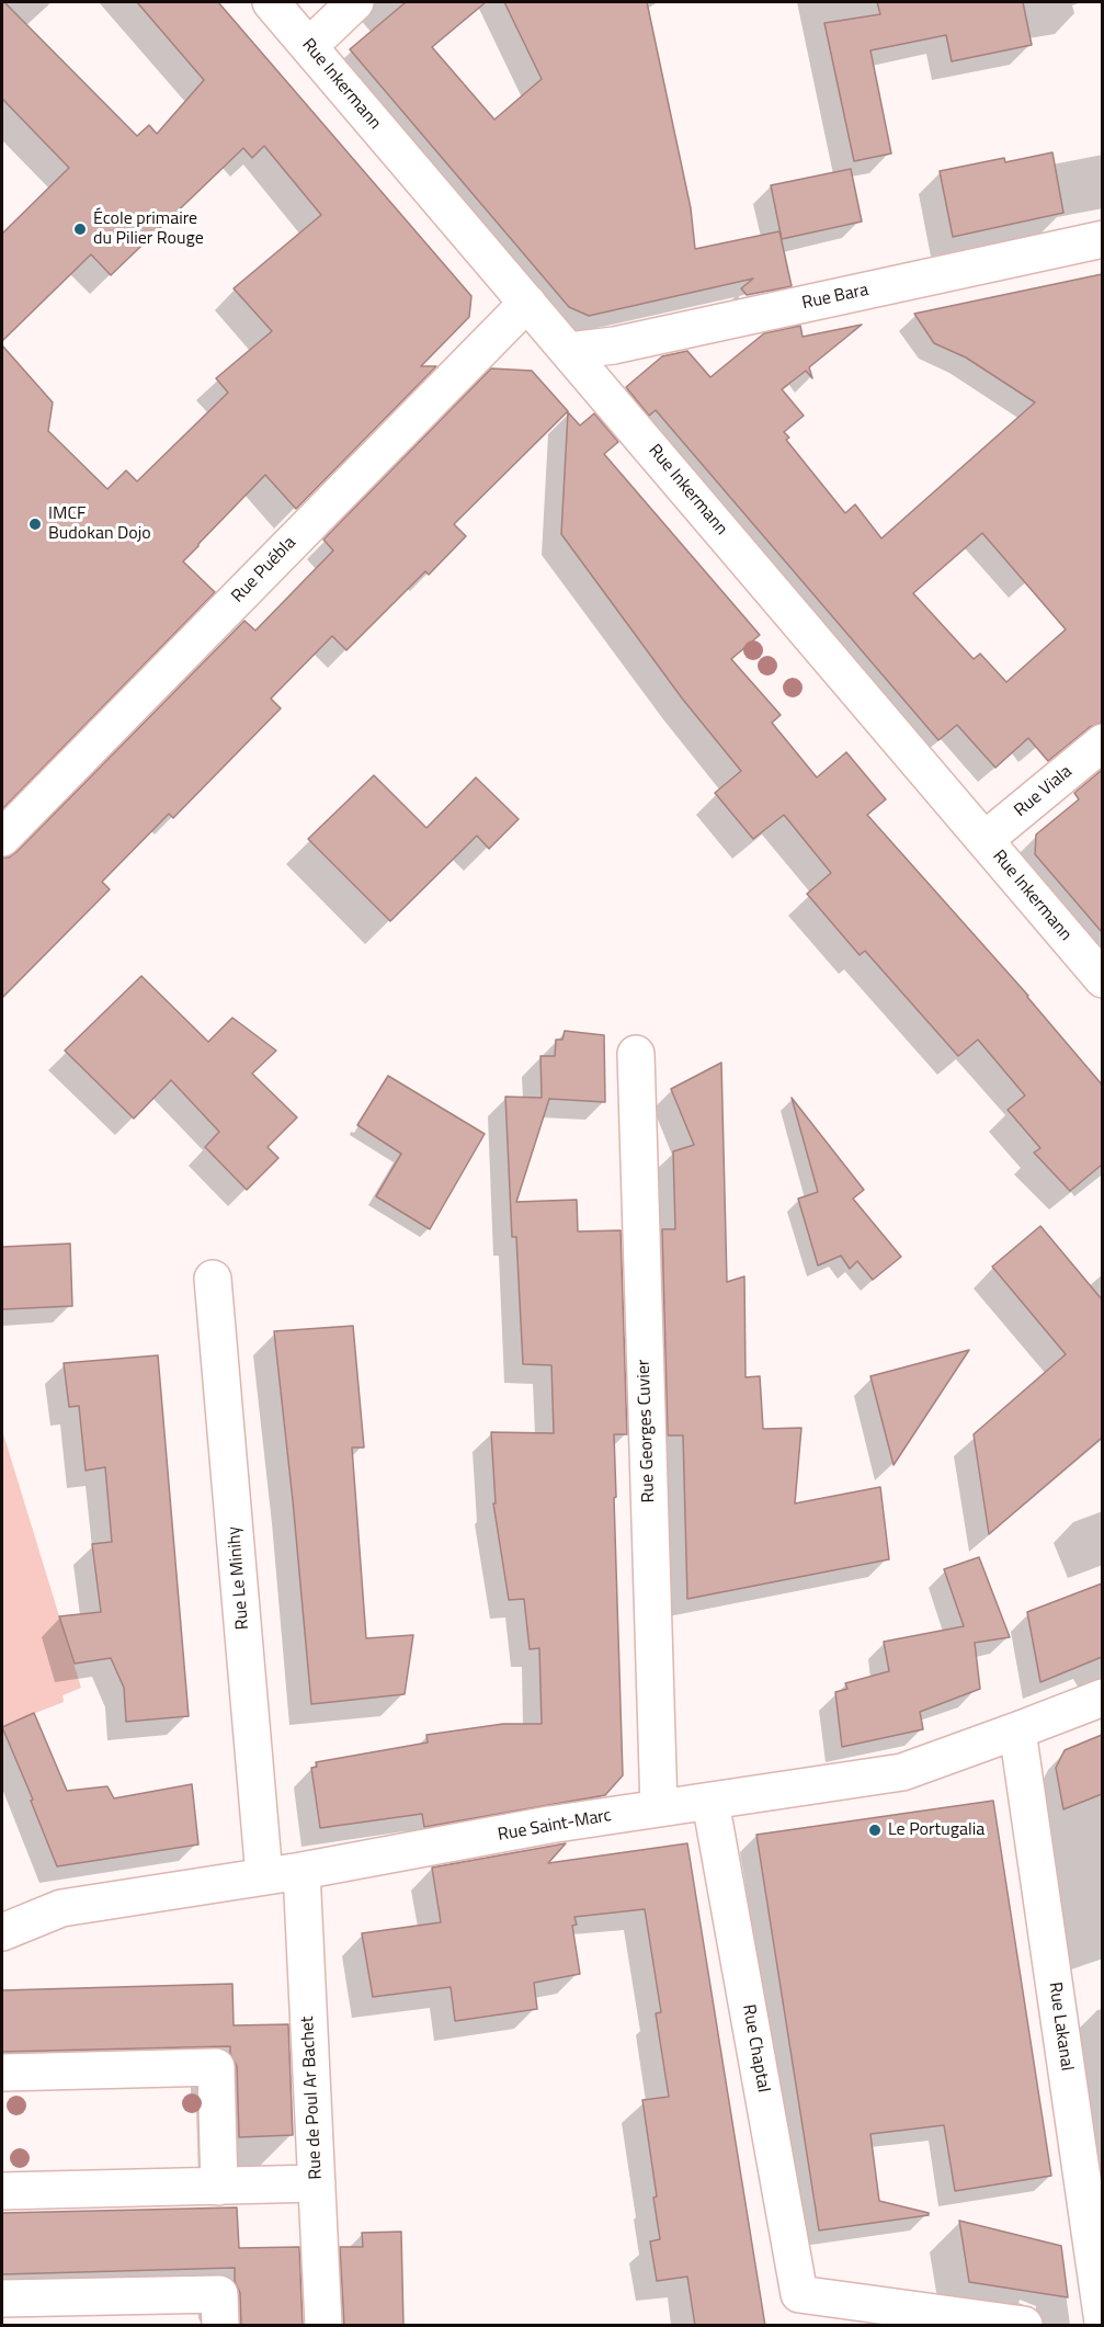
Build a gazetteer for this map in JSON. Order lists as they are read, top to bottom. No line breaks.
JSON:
{"streets":{"street":["Rue Inkermann","Rue Bara","Rue Puébla","Rue Viala","Rue Georges Cuvier","Rue Le Minihy","Rue Saint-Marc","Rue Lakanal","Rue Chaptal","Rue de Poul Ar Bachet"]},"crossings":[["Rue Inkermann","Rue Bara"],["Rue Inkermann","Rue Puébla"],["Rue Inkermann","Rue Viala"],["Rue Georges Cuvier","Rue Saint-Marc"],["Rue Le Minihy","Rue Saint-Marc"],["Rue Saint-Marc","Rue Lakanal"],["Rue Saint-Marc","Rue Chaptal"],["Rue Saint-Marc","Rue de Poul Ar Bachet"]],"places":["École primaire du Pilier Rouge","IMCF Budokan Dojo","Le Portugalia"]}
